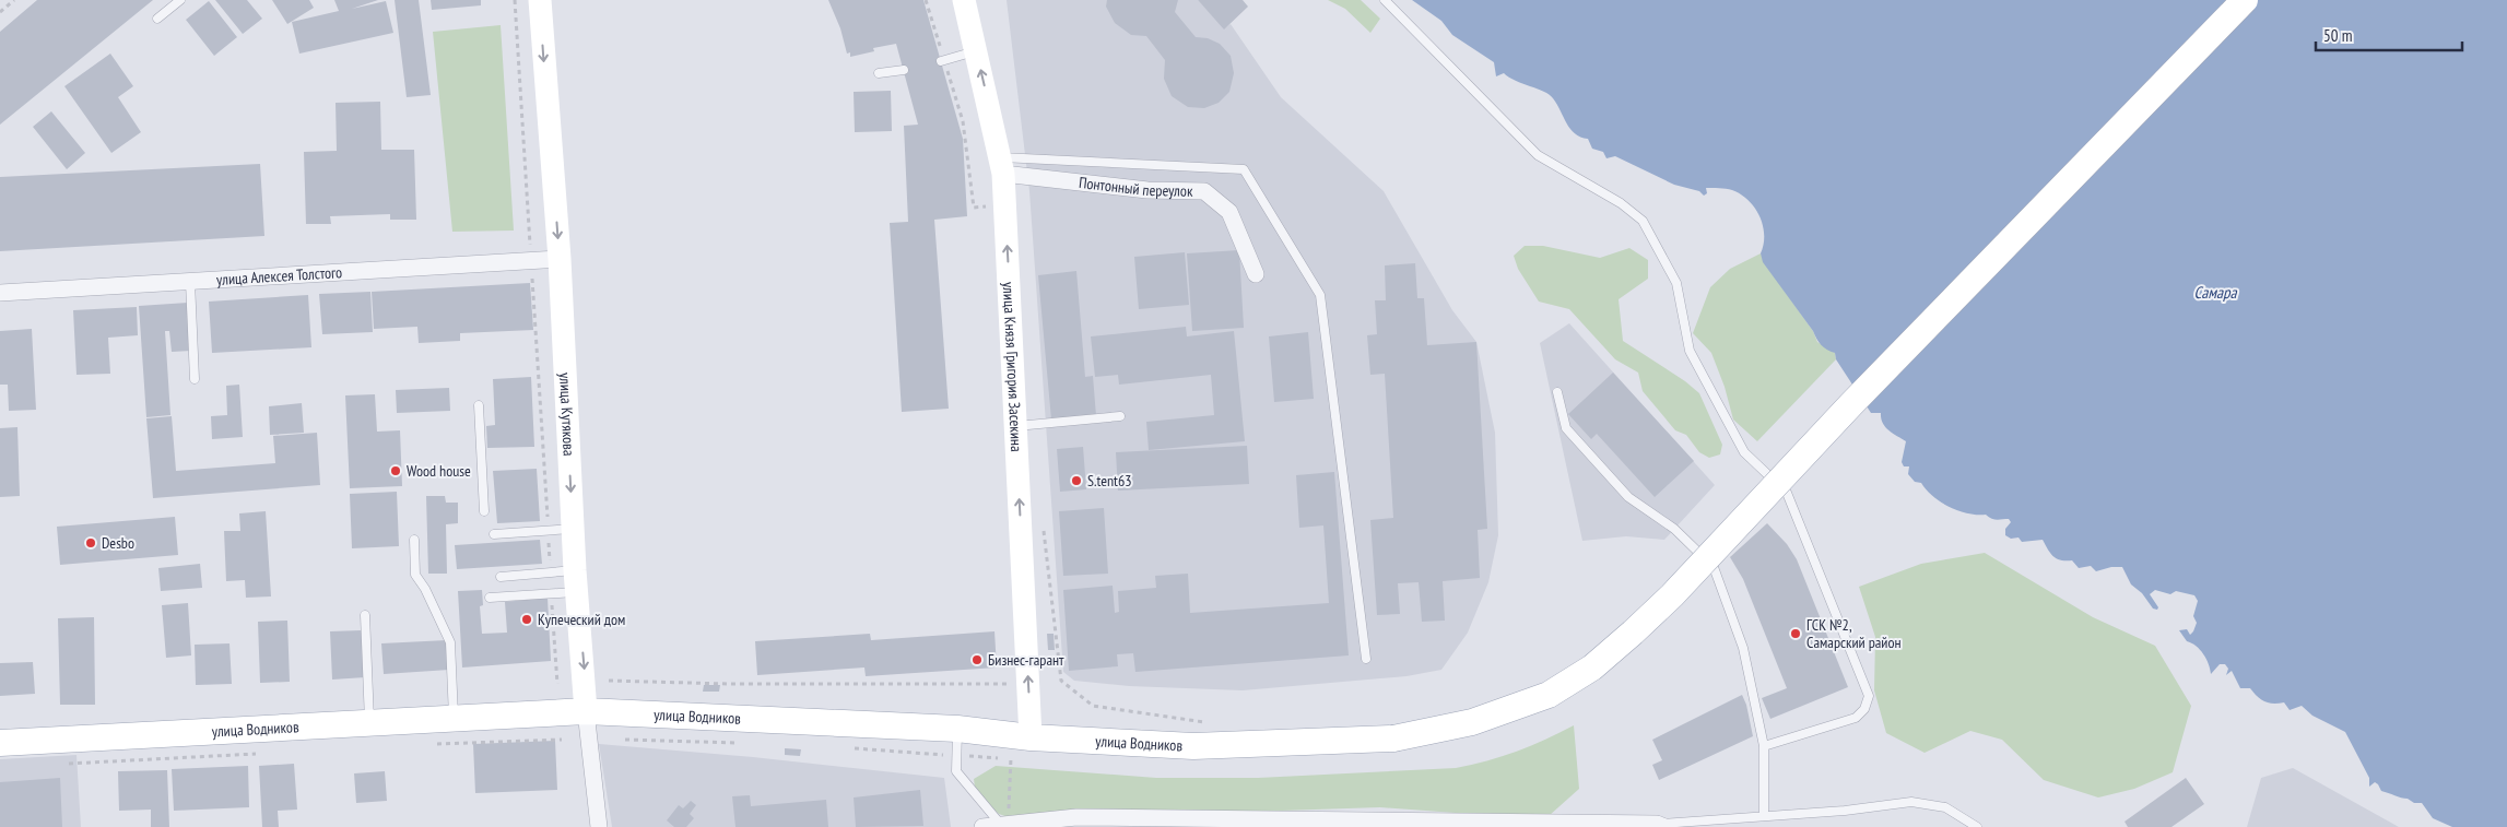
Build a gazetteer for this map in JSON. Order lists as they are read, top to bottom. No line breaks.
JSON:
{"streets":{"main road":["улица Князя Григория Засекина","улица Кутякова","улица Водников"],"street":["Понтонный переулок","улица Алексея Толстого"]},"crossings":[["Понтонный переулок","улица Князя Григория Засекина"],["улица Алексея Толстого","улица Кутякова"],["улица Князя Григория Засекина","улица Водников"],["улица Кутякова","улица Водников"]],"one_way":["улица Князя Григория Засекина","улица Кутякова"],"water":["Самара"],"places":["Wood house","S.tent63","Desbo","Купеческий дом","ГСК №2, Самарский район","Бизнес-гарант"],"scale_bar":"50 m"}
